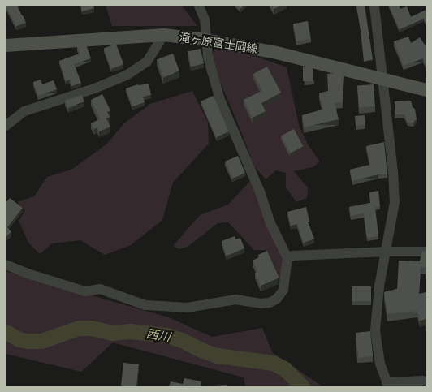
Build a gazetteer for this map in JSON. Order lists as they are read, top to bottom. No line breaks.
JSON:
{"streets":{"main road":["滝ヶ原富士岡線"]},"water":["西川"]}
